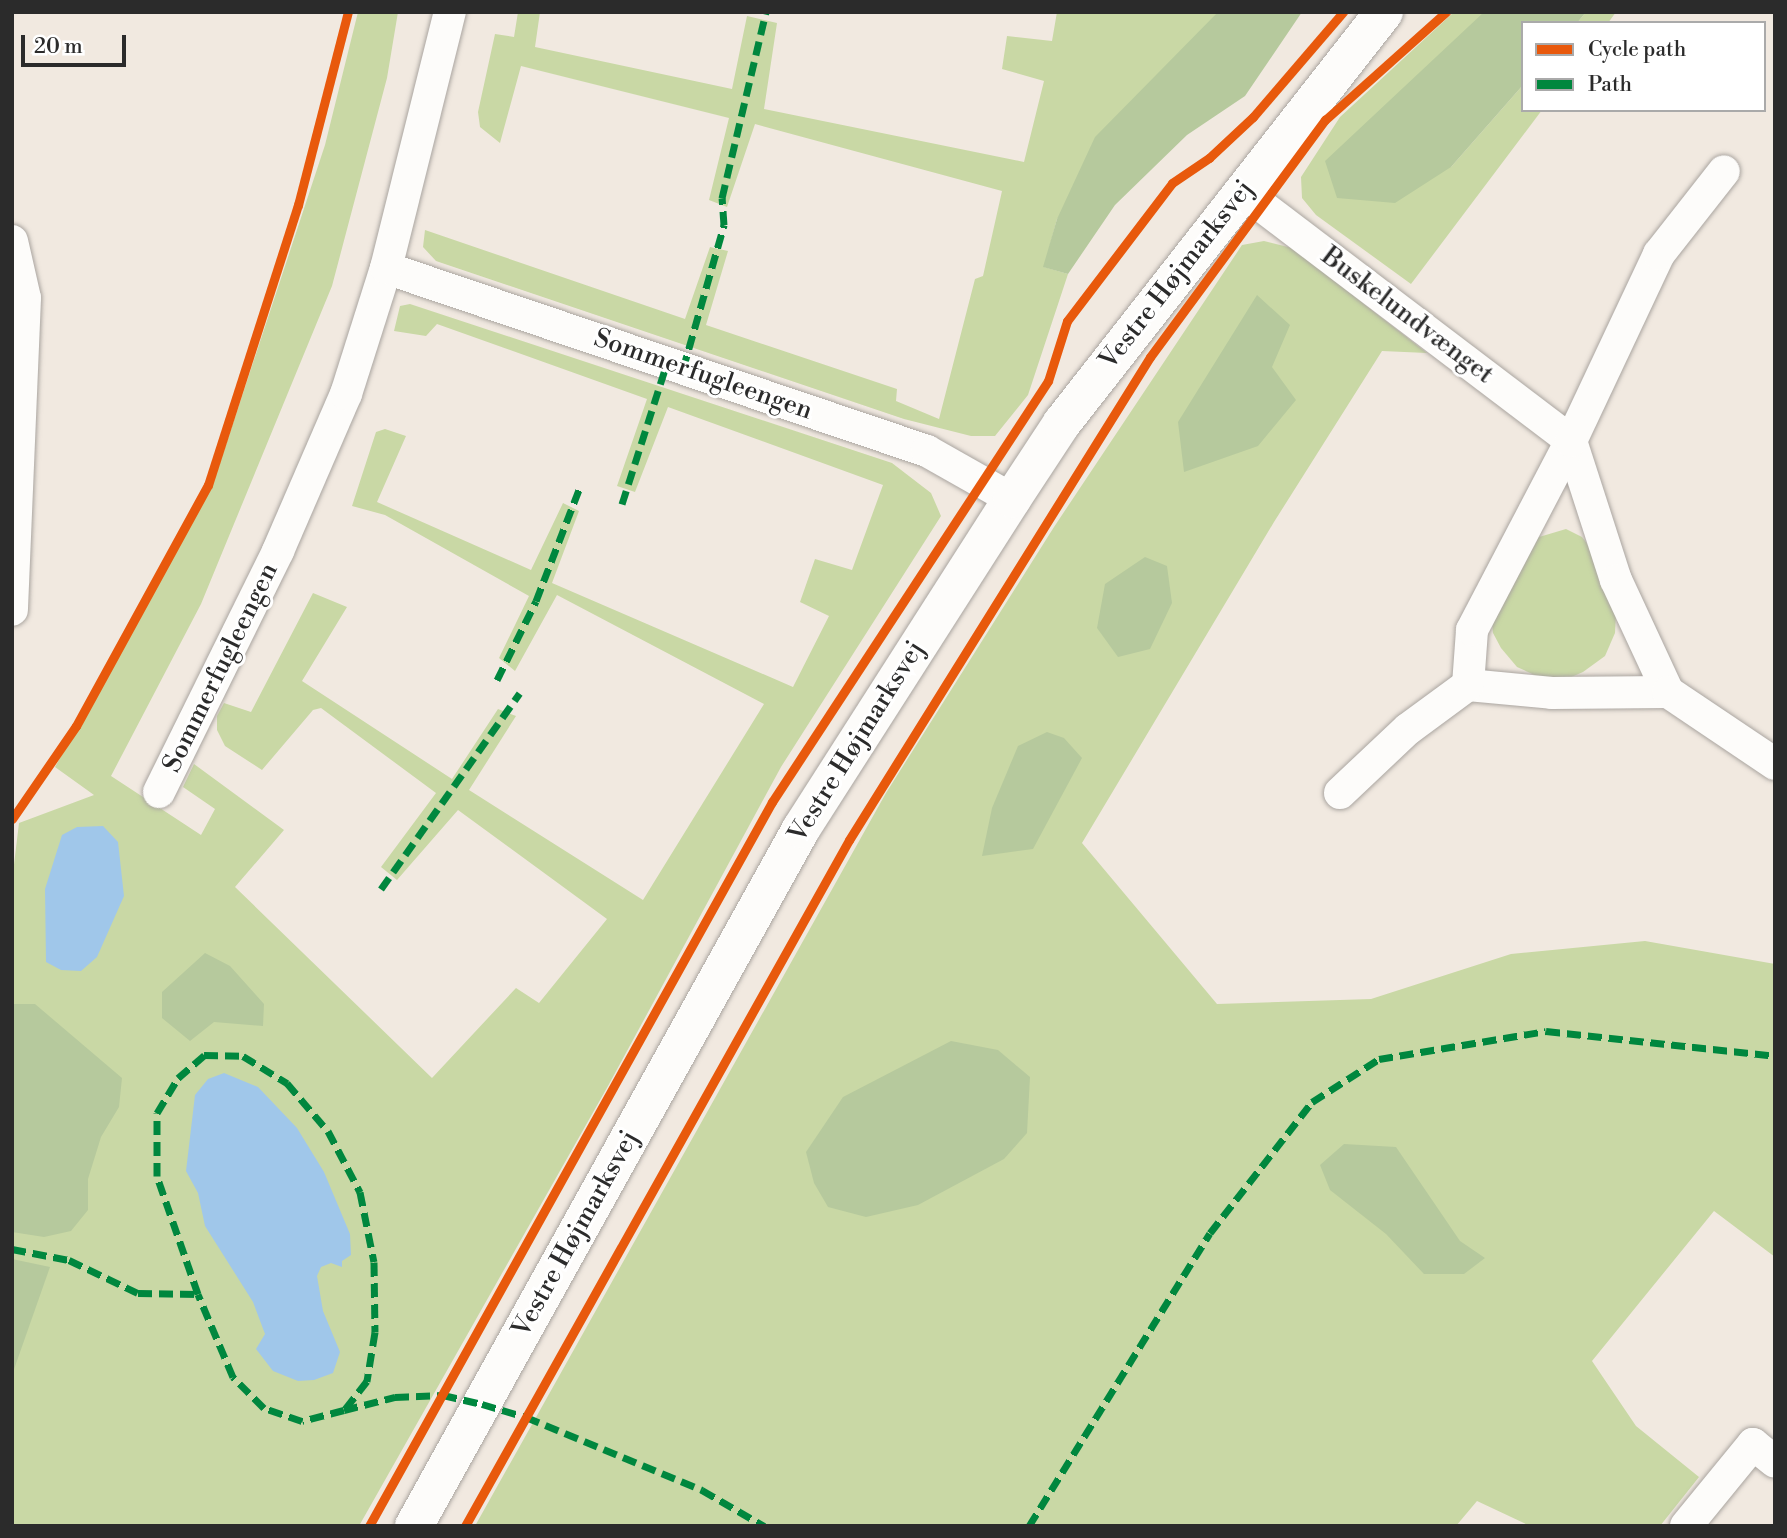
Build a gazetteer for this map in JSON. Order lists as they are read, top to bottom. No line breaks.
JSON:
{"streets":{"street":["Vestre Højmarksvej","Buskelundvænget","Sommerfugleengen"]},"crossings":[["Vestre Højmarksvej","Buskelundvænget"],["Vestre Højmarksvej","Sommerfugleengen"]],"legend":["Cycle path","Path"],"scale_bar":"20 m"}
